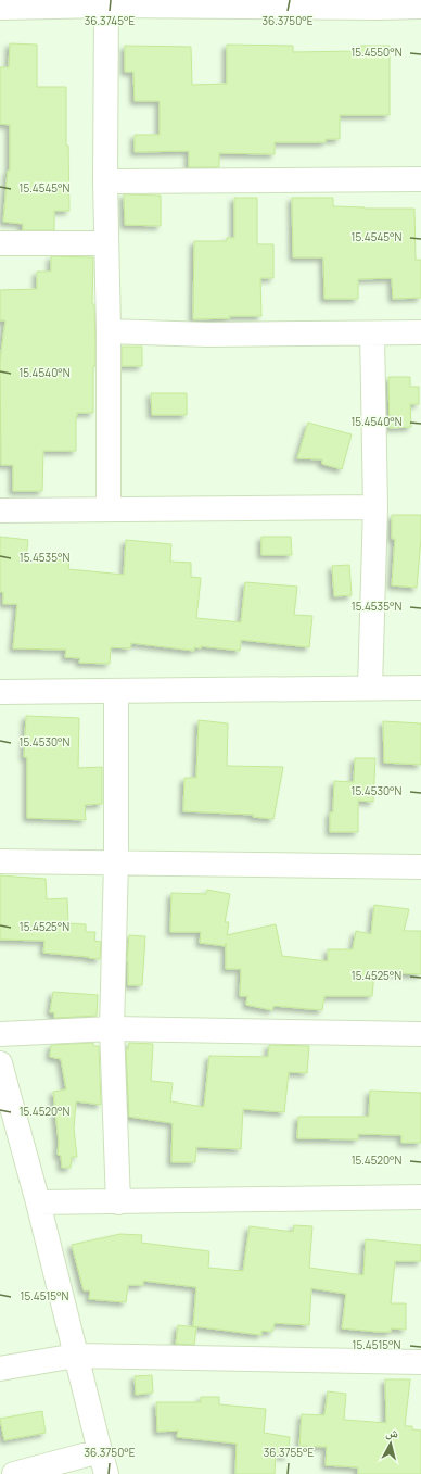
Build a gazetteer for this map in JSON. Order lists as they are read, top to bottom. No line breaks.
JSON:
{"north":"top","coordinates":["36.3745°E","36.3750°E","15.4550°N","15.4545°N","15.4540°N","15.4535°N","15.4530°N","15.4525°N","15.4520°N","15.4515°N","36.3755°E"]}
